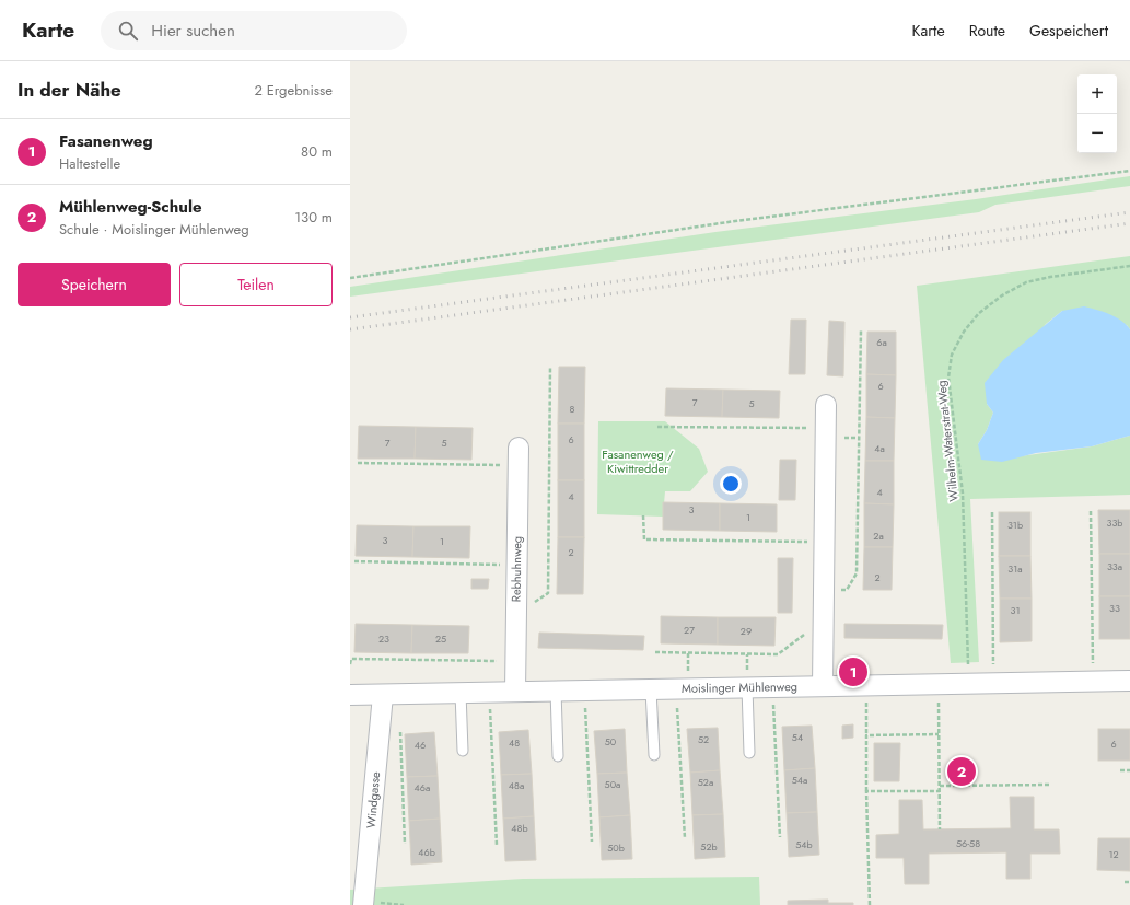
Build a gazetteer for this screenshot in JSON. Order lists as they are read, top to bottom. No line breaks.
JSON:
{"streets":{"street":["Rebhuhnweg","Moislinger Mühlenweg","Windgasse"],"path":["Wilhelm-Waterstrat-Weg"]},"crossings":[["Wilhelm-Waterstrat-Weg","Moislinger Mühlenweg"],["Rebhuhnweg","Moislinger Mühlenweg"],["Moislinger Mühlenweg","Windgasse"]],"parks":["Fasanenweg / Kiwittredder"],"house_numbers":["6a","6","7","5","8","6","7","5","4a","4","4","3","1","33b","31b","2a","3","1","2","33a","31a","2","33","31","27","29","23","25","54","52","50","48","6","46","54a","52a","50a","48a","46a","48b","56-58","54b","52b","50b","46b","12"],"page":{"header":"Karte","search":"Hier suchen","nav":["Karte","Route","Gespeichert"],"heading":["In der Nähe","2 Ergebnisse"],"map_buttons":["+","−"],"list":[{"mark":"1","name":"Fasanenweg","note":"Haltestelle","value":"80 m"},{"mark":"2","name":"Mühlenweg-Schule","note":"Schule · Moislinger Mühlenweg","value":"130 m"}],"buttons":["Speichern","Teilen"],"pins":["1","2"]}}
